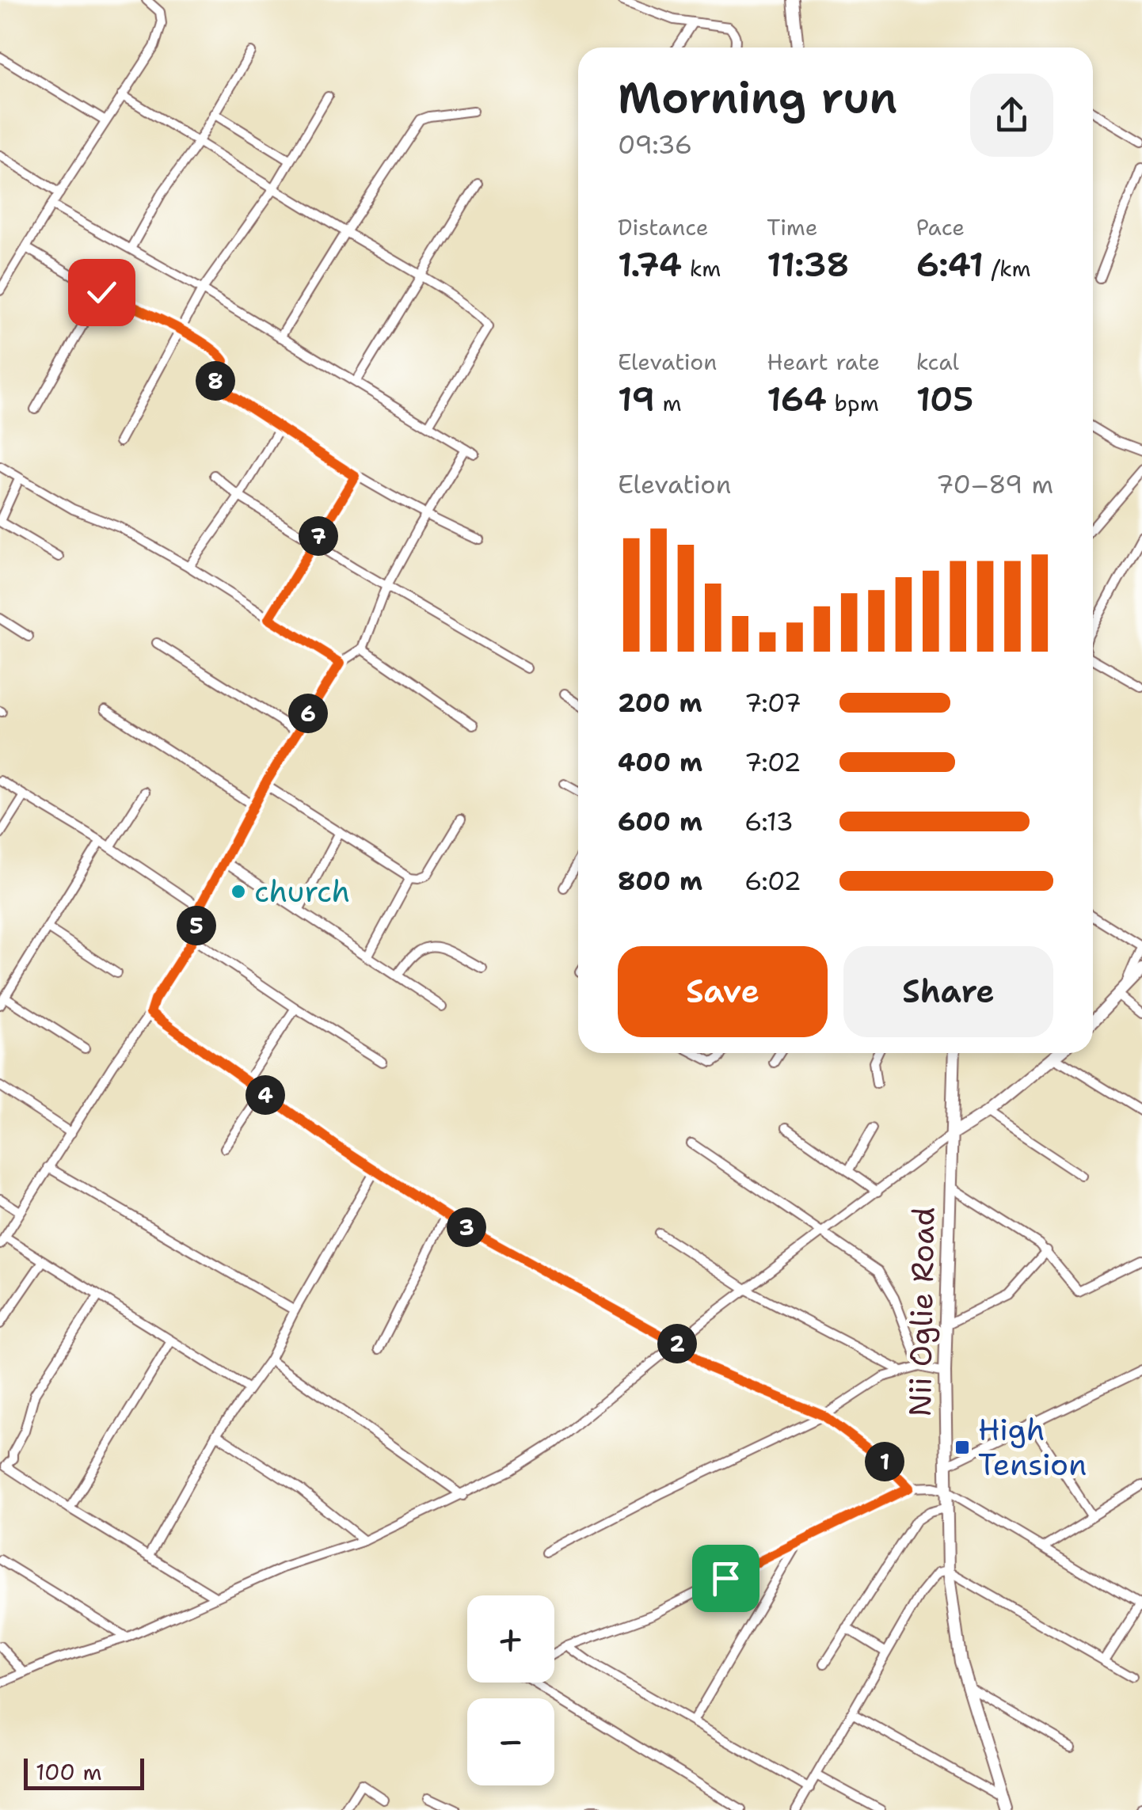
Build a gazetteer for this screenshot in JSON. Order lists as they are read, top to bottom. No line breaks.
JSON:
{"streets":{"street":["Nii Oglie Road"]},"places":{"other":["church"],"transit":["High Tension"]},"scale_bar":"100 m","page":{"heading":["Morning run","09:36"],"stats":[["Distance","1.74 km"],["Time","11:38"],["Pace","6:41 /km"],["Elevation","19 m"],["Heart rate","164 bpm"],["kcal","105"]],"pins":["8","7","6","5","4","3","2","1"],"chart":["Elevation","70–89 m"],"list":[{"name":"200 m","note":"7:07"},{"name":"400 m","note":"7:02"},{"name":"600 m","note":"6:13"},{"name":"800 m","note":"6:02"}],"buttons":["Save","Share"],"map_buttons":["+","−"],"scale":"100 m"}}
